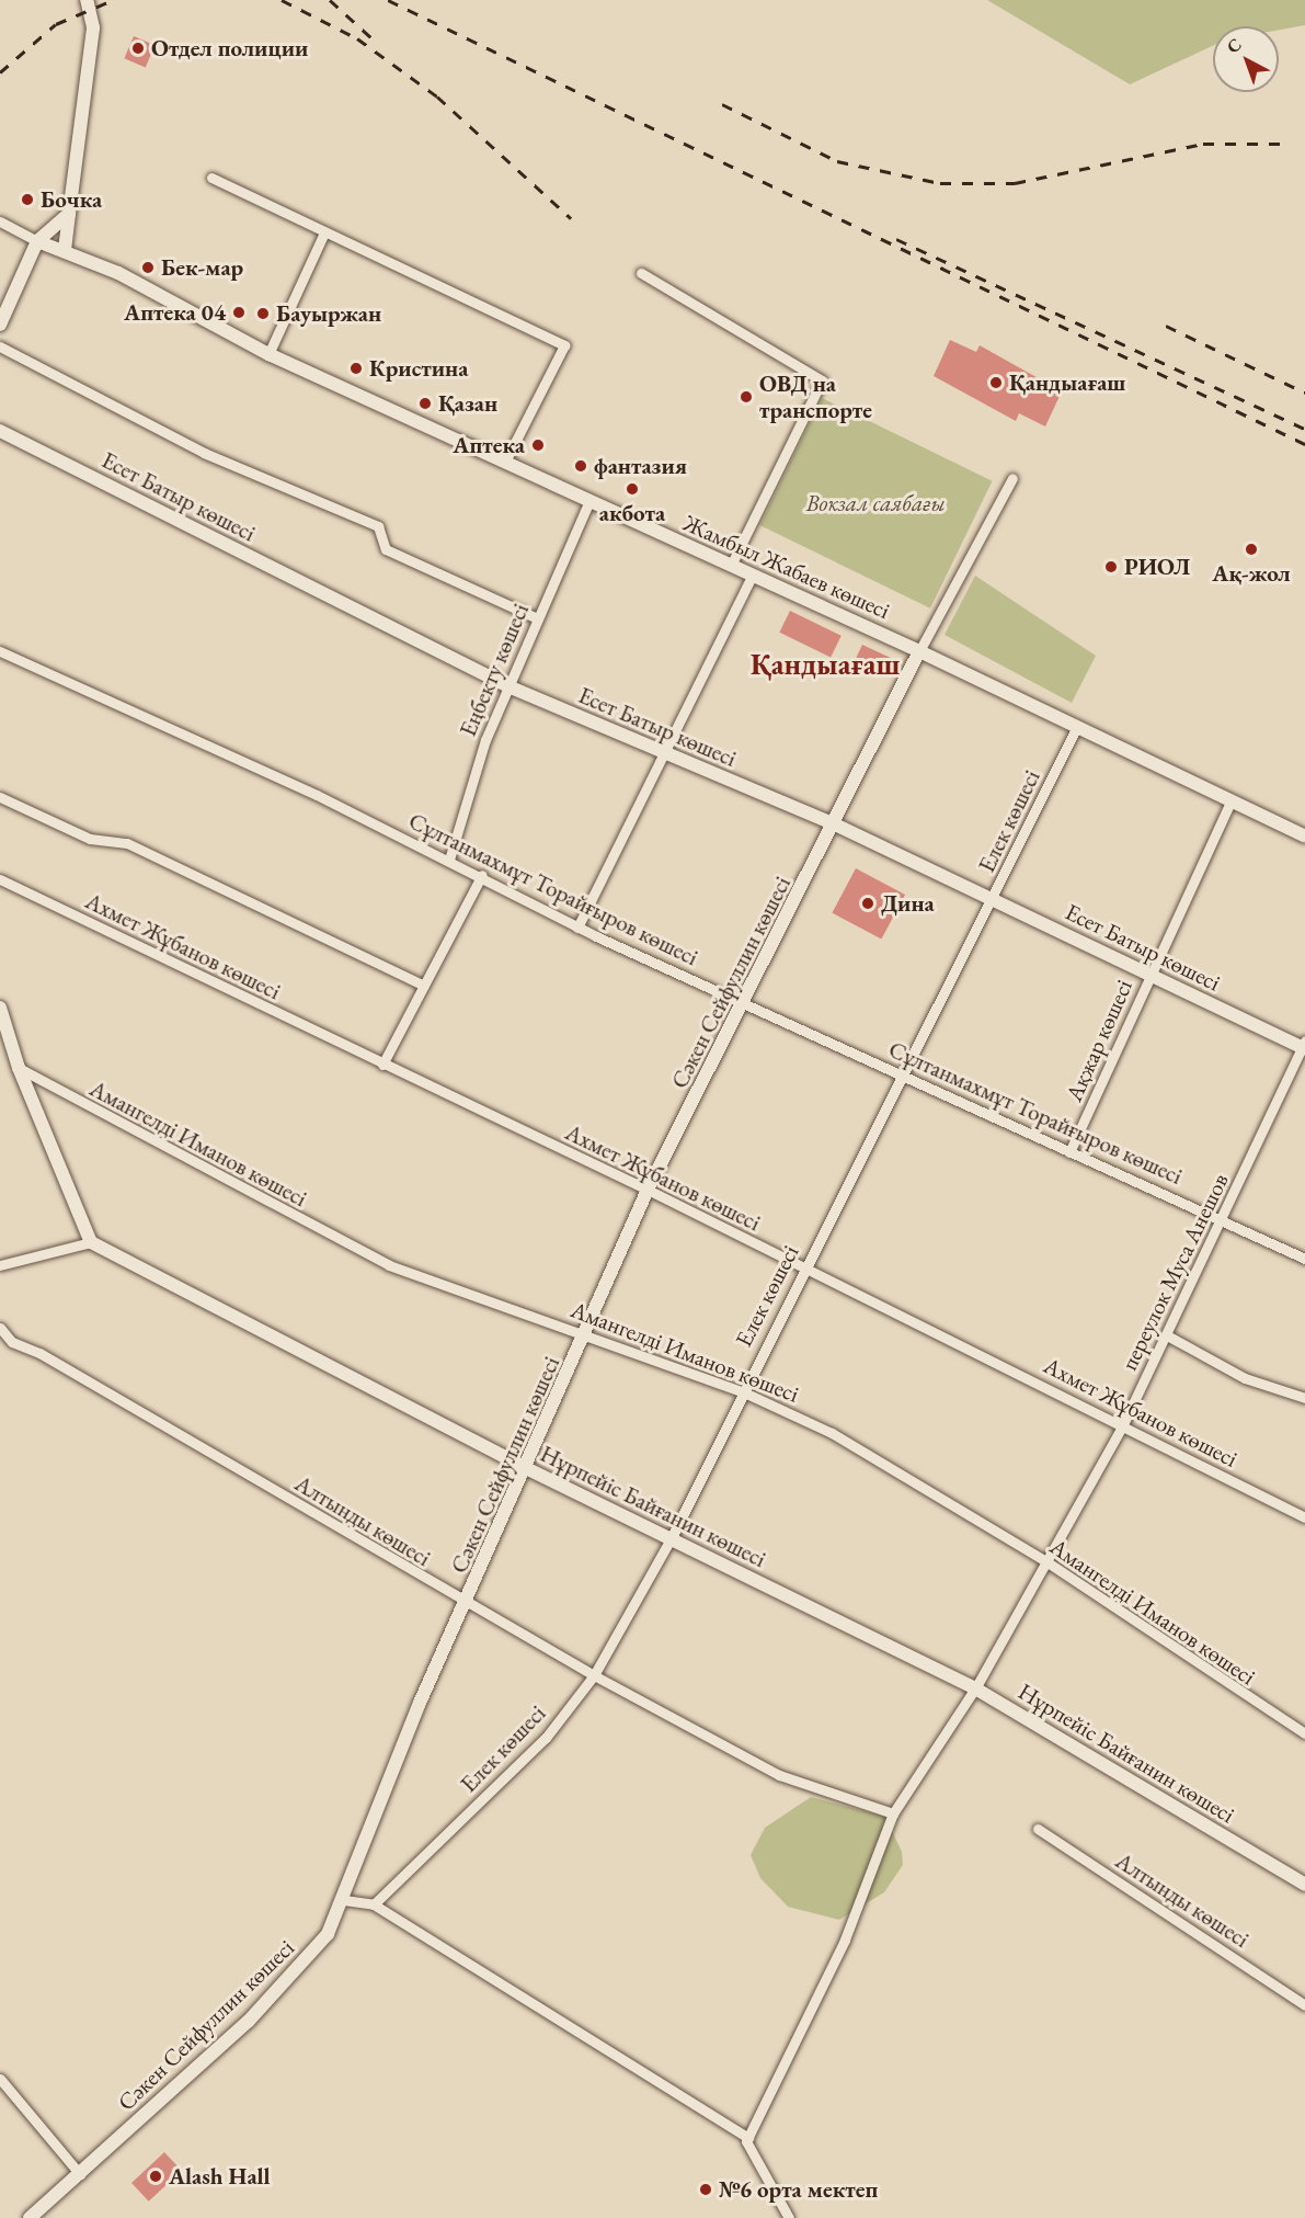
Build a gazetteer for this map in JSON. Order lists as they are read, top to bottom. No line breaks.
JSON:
{"streets":{"street":["Есет Батыр көшесі","Жамбыл Жабаев көшесі","Еңбекту көшесі","Елек көшесі","Сұлтанмахмұт Торайғыров көшесі","Ахмет Жұбанов көшесі","Сәкен Сейфуллин көшесі","Ақжар көшесі","Амангелді Иманов көшесі","переулок Муса Анешов","Нұрпейіс Байғанин көшесі","Алтынды көшесі"]},"crossings":[["Есет Батыр көшесі","Еңбекту көшесі"],["Есет Батыр көшесі","Елек көшесі"],["Есет Батыр көшесі","Сәкен Сейфуллин көшесі"],["Есет Батыр көшесі","Ақжар көшесі"],["Есет Батыр көшесі","переулок Муса Анешов"],["Жамбыл Жабаев көшесі","Еңбекту көшесі"],["Жамбыл Жабаев көшесі","Елек көшесі"],["Жамбыл Жабаев көшесі","Сәкен Сейфуллин көшесі"],["Жамбыл Жабаев көшесі","Ақжар көшесі"],["Еңбекту көшесі","Сұлтанмахмұт Торайғыров көшесі"],["Елек көшесі","Сұлтанмахмұт Торайғыров көшесі"],["Елек көшесі","Ахмет Жұбанов көшесі"],["Елек көшесі","Амангелді Иманов көшесі"],["Елек көшесі","Нұрпейіс Байғанин көшесі"],["Елек көшесі","Алтынды көшесі"],["Сұлтанмахмұт Торайғыров көшесі","Сәкен Сейфуллин көшесі"],["Сұлтанмахмұт Торайғыров көшесі","Ақжар көшесі"],["Сұлтанмахмұт Торайғыров көшесі","переулок Муса Анешов"],["Ахмет Жұбанов көшесі","Сәкен Сейфуллин көшесі"],["Ахмет Жұбанов көшесі","переулок Муса Анешов"],["Сәкен Сейфуллин көшесі","Амангелді Иманов көшесі"],["Сәкен Сейфуллин көшесі","Нұрпейіс Байғанин көшесі"],["Сәкен Сейфуллин көшесі","Алтынды көшесі"],["Амангелді Иманов көшесі","переулок Муса Анешов"],["переулок Муса Анешов","Нұрпейіс Байғанин көшесі"],["переулок Муса Анешов","Алтынды көшесі"]],"districts":["Қандыағаш"],"parks":["Вокзал саябағы"],"places":["Отдел полиции","Бочка","Бек-мар","Аптека 04","Бауыржан","Кристина","Қандыағаш","ОВД на транспорте","Қазан","Аптека","фантазия","акбота","Ақ-жол","РИОЛ","Дина","Alash Hall","№6 орта мектеп"],"north":"top left"}
